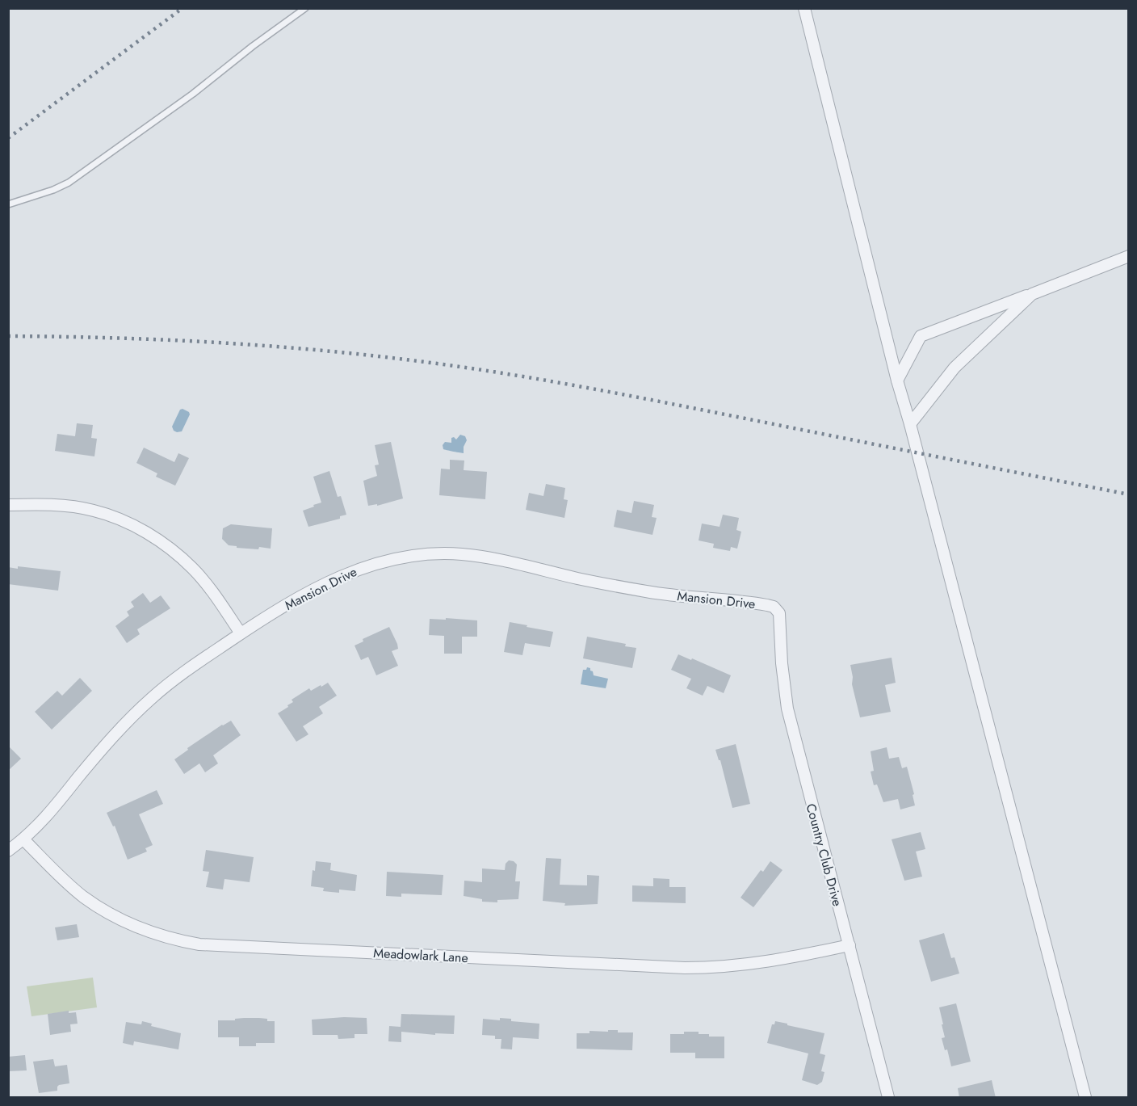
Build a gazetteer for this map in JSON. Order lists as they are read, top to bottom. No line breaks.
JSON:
{"streets":{"street":["Mansion Drive","Country Club Drive","Meadowlark Lane"]},"crossings":[["Mansion Drive","Country Club Drive"],["Mansion Drive","Meadowlark Lane"],["Country Club Drive","Meadowlark Lane"]]}
